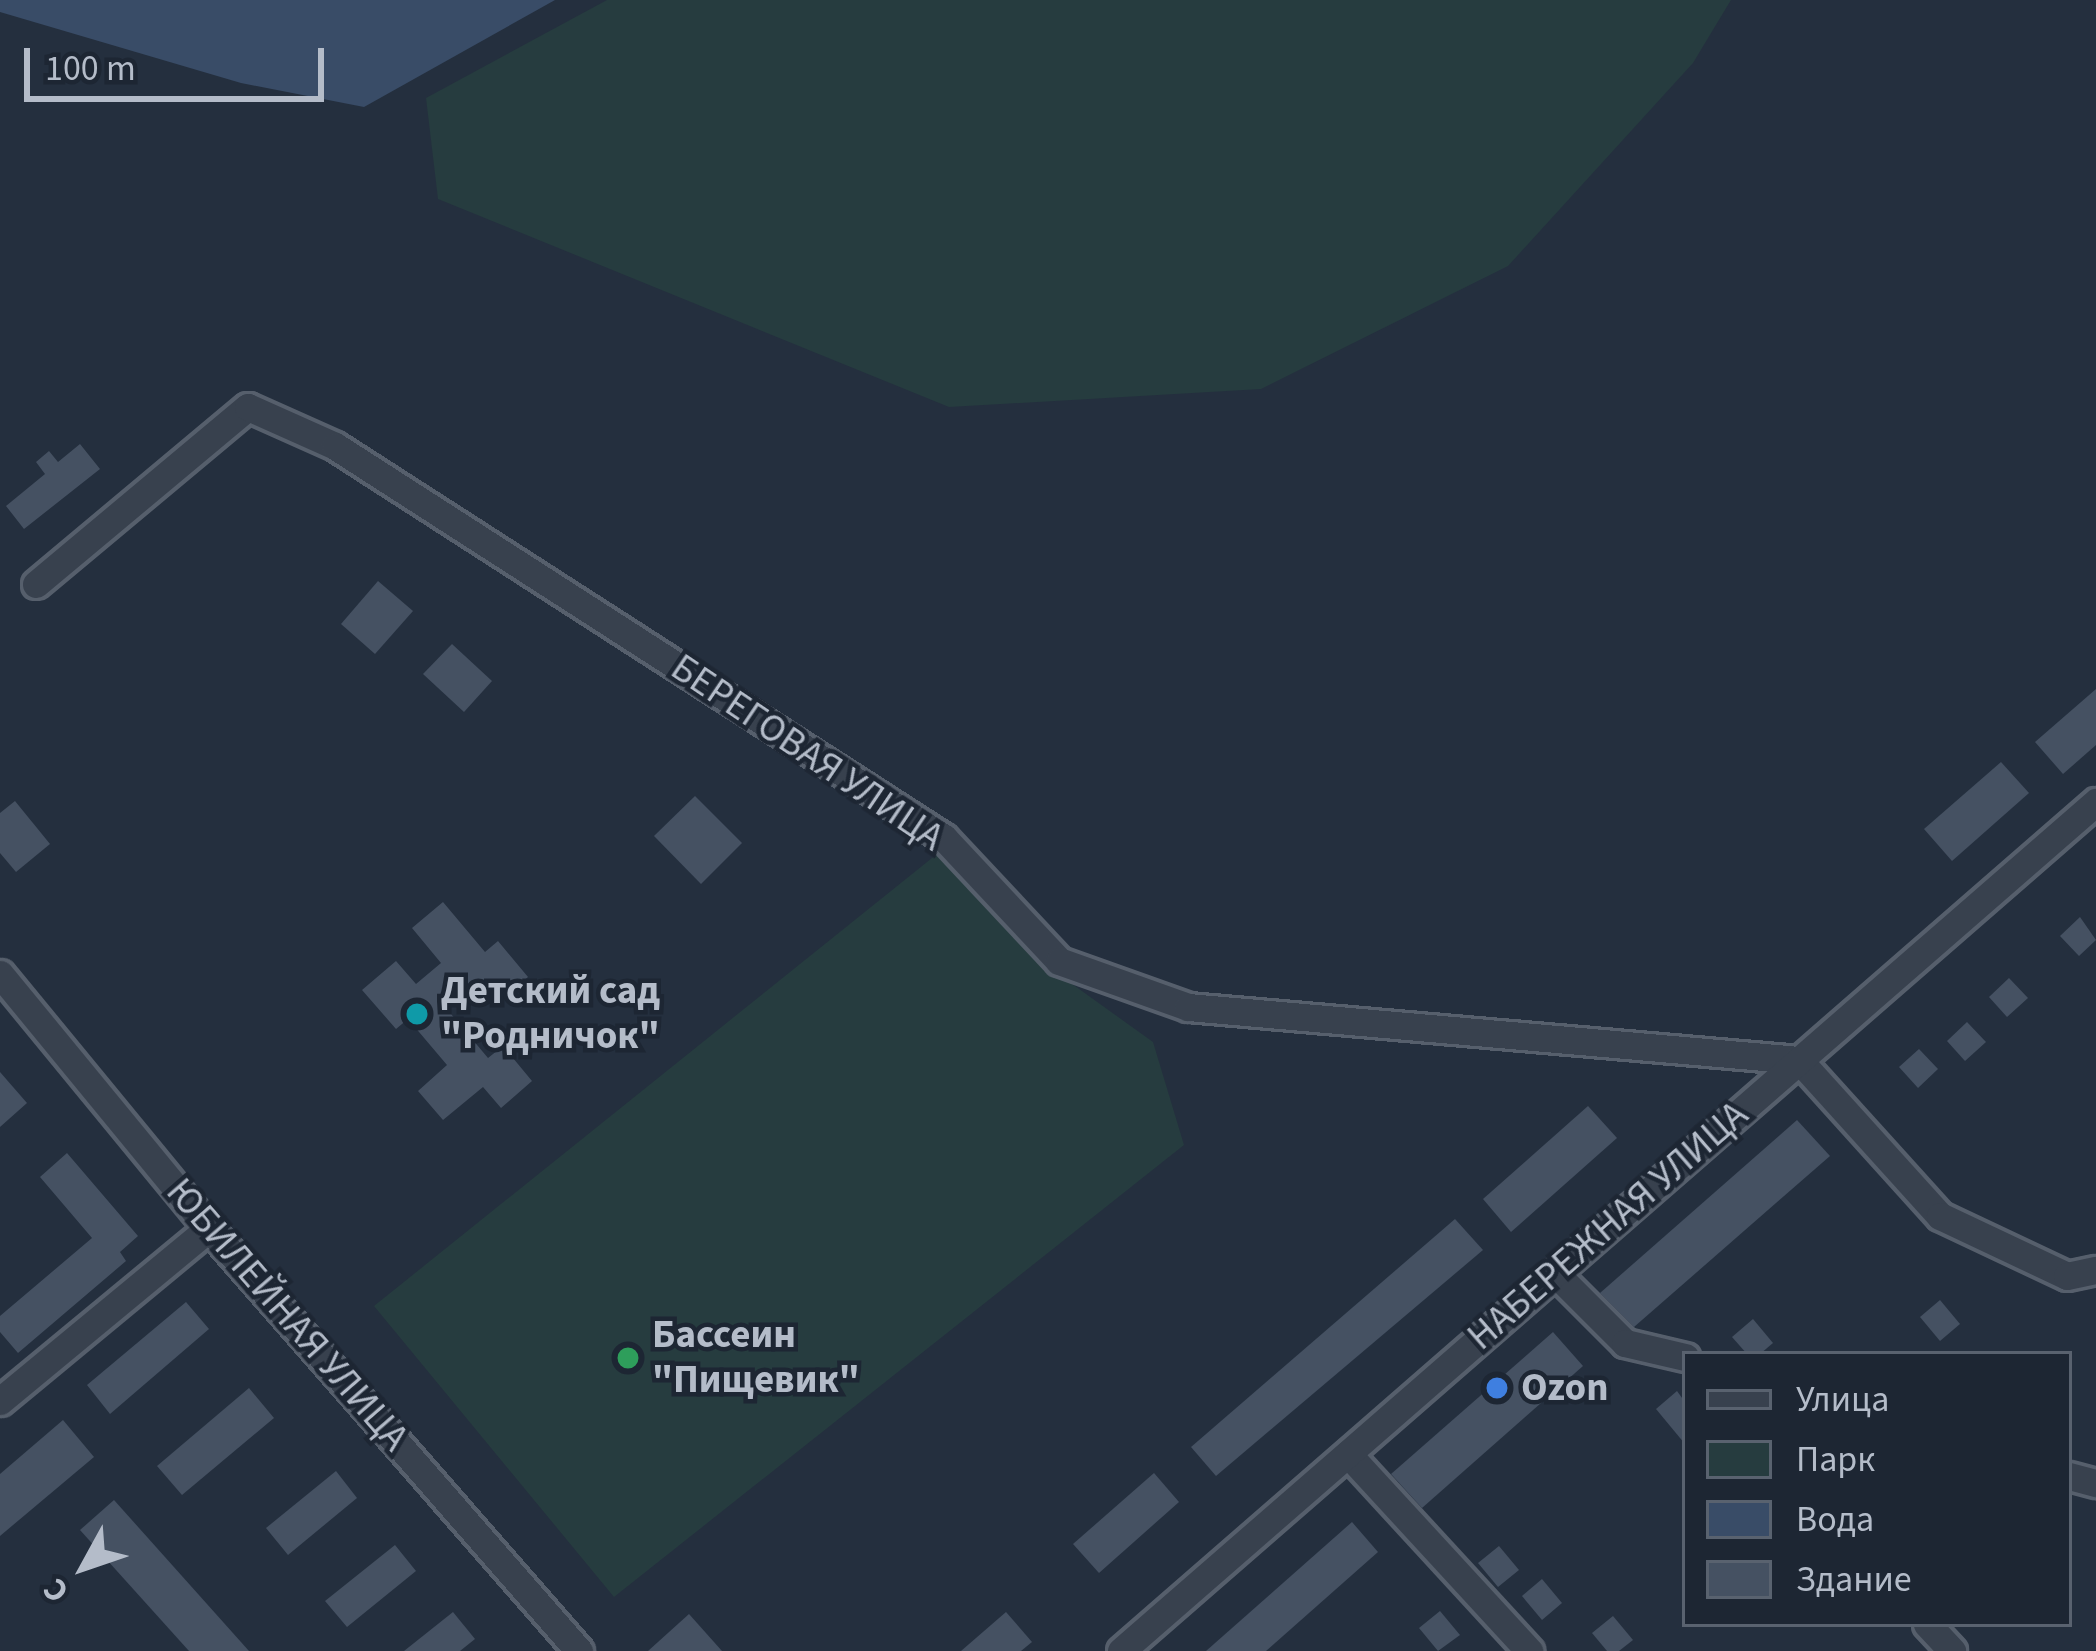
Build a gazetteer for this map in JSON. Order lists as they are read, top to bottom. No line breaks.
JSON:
{"streets":{"street":["БЕРЕГОВАЯ УЛИЦА","НАБЕРЕЖНАЯ УЛИЦА","ЮБИЛЕЙНАЯ УЛИЦА"]},"crossings":[["БЕРЕГОВАЯ УЛИЦА","НАБЕРЕЖНАЯ УЛИЦА"]],"places":["Детский сад \"Родничок\"","Бассеин \"Пищевик\"","Ozon"],"legend":["Улица","Парк","Вода","Здание"],"scale_bar":"100 m","north":"bottom left"}
